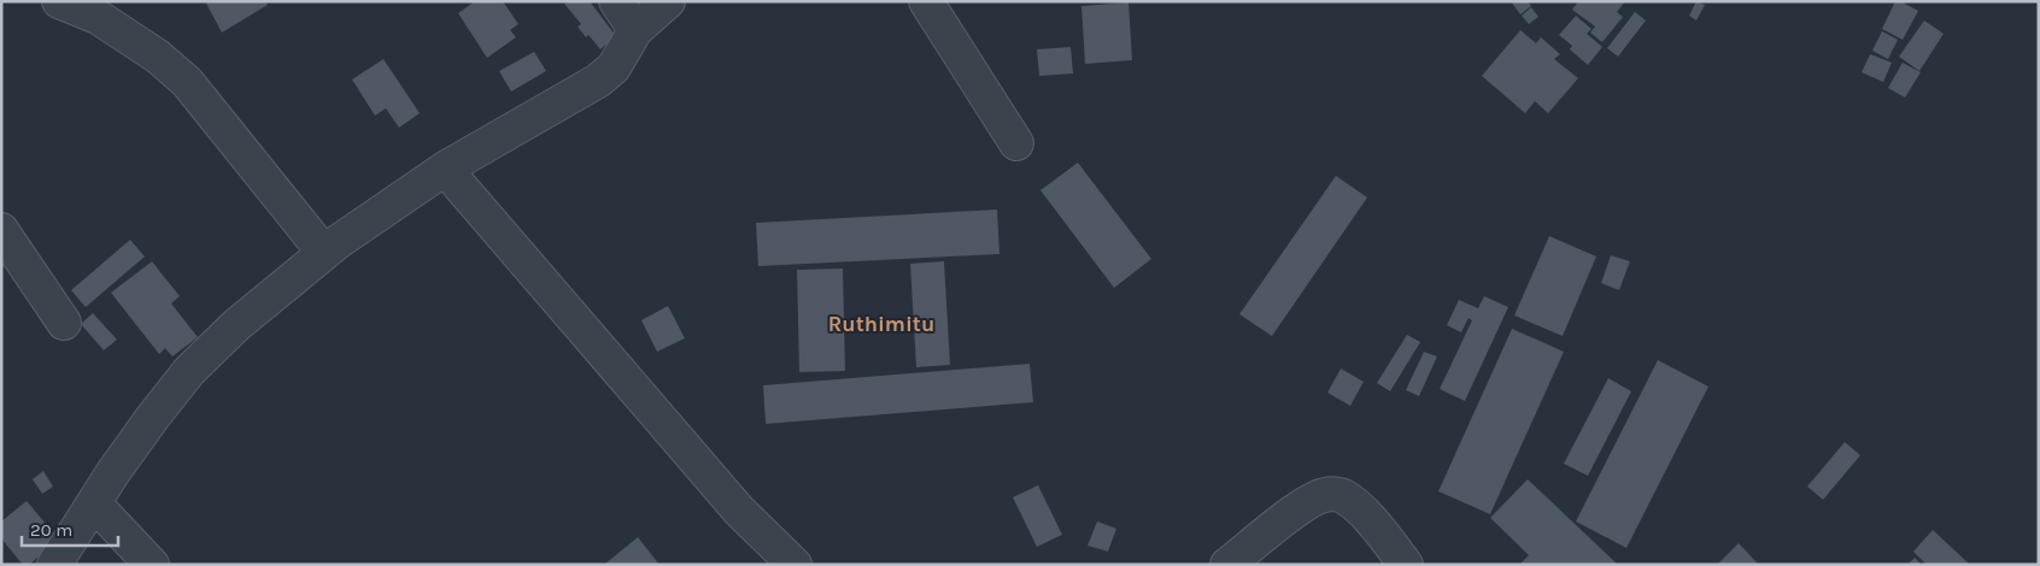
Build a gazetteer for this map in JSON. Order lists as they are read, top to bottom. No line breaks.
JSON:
{"districts":["Ruthimitu"],"scale_bar":"20 m"}
